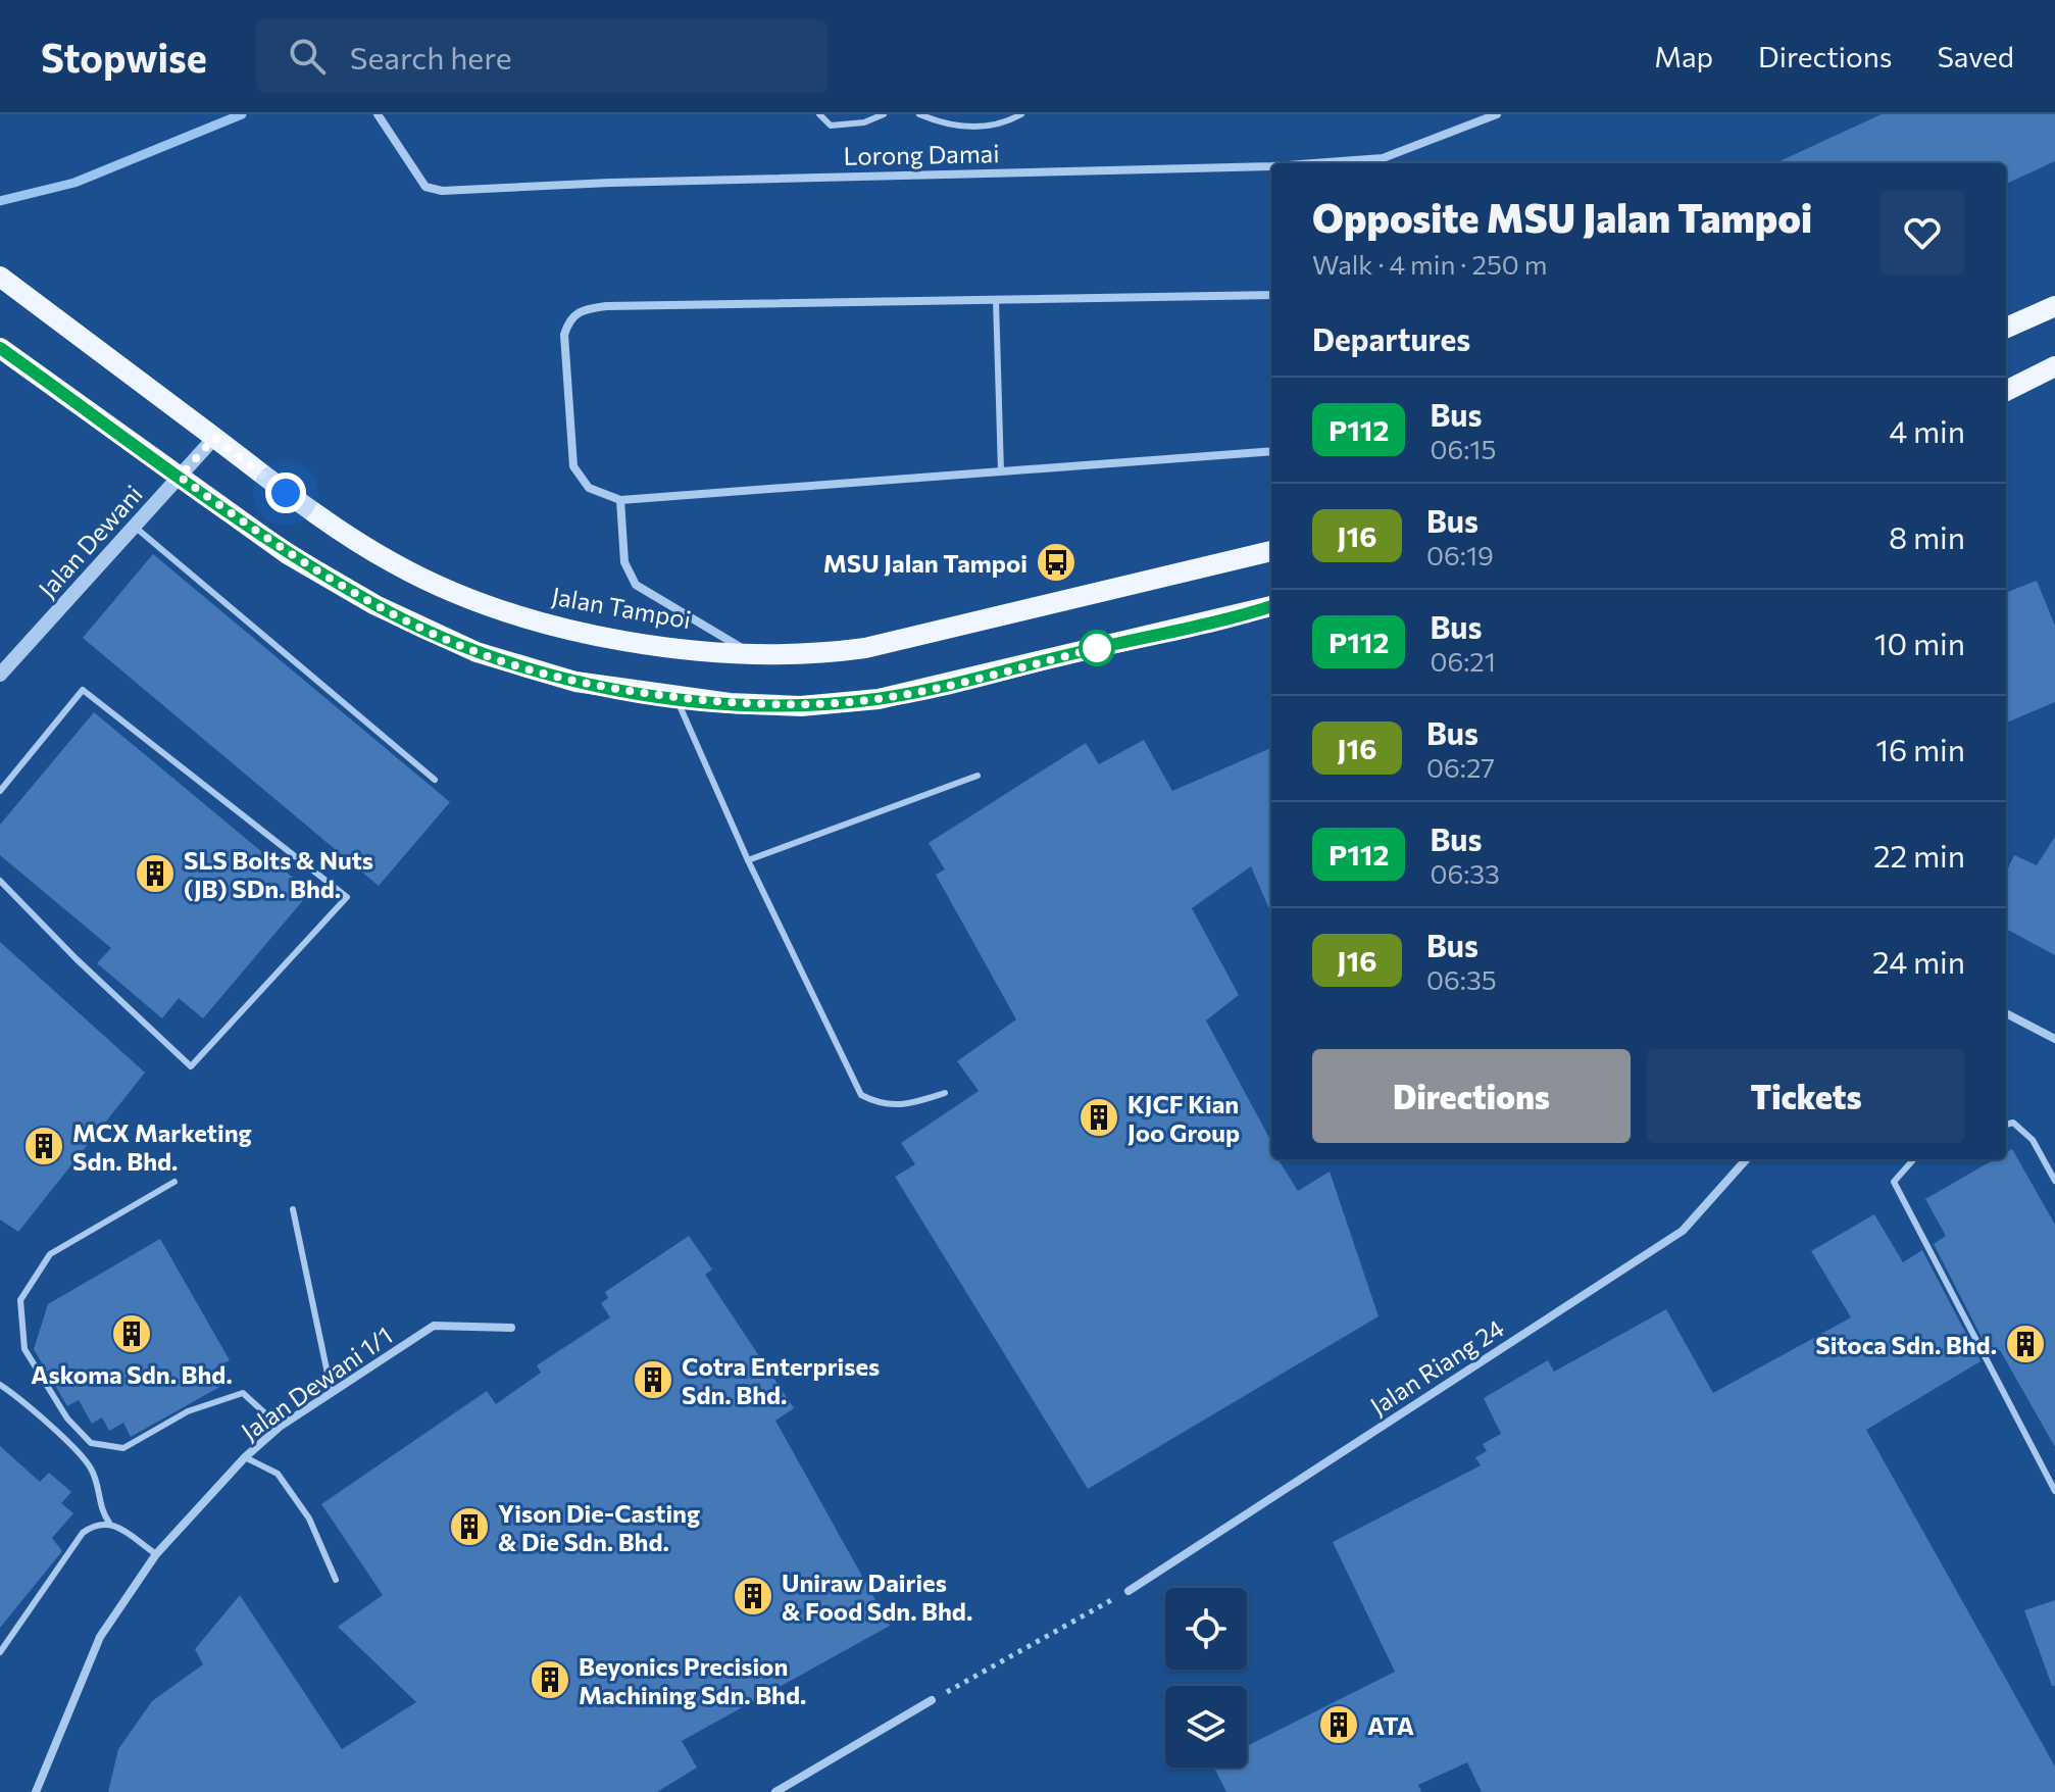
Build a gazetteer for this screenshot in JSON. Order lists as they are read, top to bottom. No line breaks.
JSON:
{"streets":{"main road":["Jalan Tampoi"],"street":["Lorong Damai","Jalan Dewani","Jalan Riang 24","Jalan Dewani 1/1"]},"crossings":[["Jalan Dewani","Jalan Tampoi"]],"places":{"bus stop":["MSU Jalan Tampoi"],"building":["SLS Bolts & Nuts (JB) SDn. Bhd.","KJCF Kian Joo Group","MCX Marketing Sdn. Bhd.","Askoma Sdn. Bhd.","Sitoca Sdn. Bhd.","Cotra Enterprises Sdn. Bhd.","Yison Die-Casting & Die Sdn. Bhd.","Uniraw Dairies & Food Sdn. Bhd.","Beyonics Precision Machining Sdn. Bhd.","ATA"]},"lines":["bus line P112"],"page":{"header":"Stopwise","search":"Search here","nav":["Map","Directions","Saved"],"heading":[["Opposite MSU Jalan Tampoi","Walk · 4 min · 250 m"],"Departures"],"list":[{"mark":"P112","name":"Bus","note":"06:15","value":"4 min"},{"mark":"J16","name":"Bus","note":"06:19","value":"8 min"},{"mark":"P112","name":"Bus","note":"06:21","value":"10 min"},{"mark":"J16","name":"Bus","note":"06:27","value":"16 min"},{"mark":"P112","name":"Bus","note":"06:33","value":"22 min"},{"mark":"J16","name":"Bus","note":"06:35","value":"24 min"}],"buttons":["Directions","Tickets"]}}
